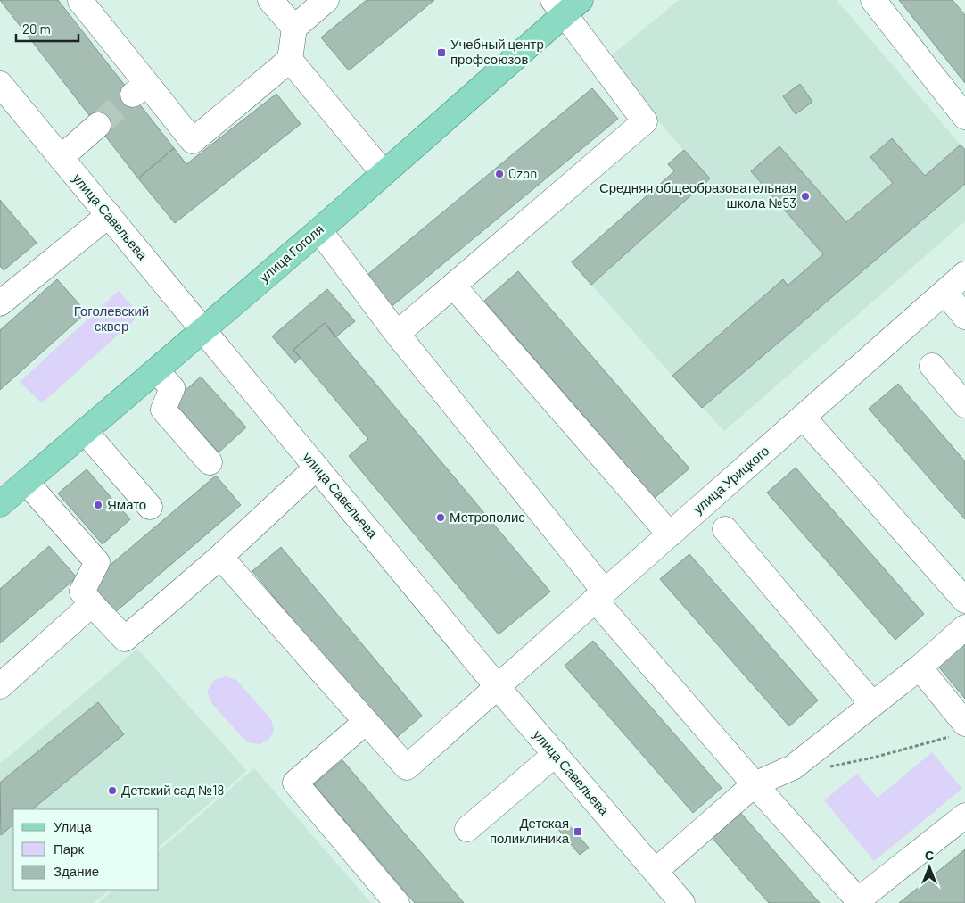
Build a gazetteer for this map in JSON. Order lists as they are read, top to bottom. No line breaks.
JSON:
{"streets":{"main road":["улица Гоголя"],"street":["улица Савельева","улица Урицкого"]},"crossings":[["улица Савельева","улица Гоголя"],["улица Савельева","улица Урицкого"]],"parks":["Гоголевский сквер"],"places":{"transit":["Учебный центр профсоюзов","Детская поликлиника"],"other":["Ozon","Средняя общеобразовательная школа №53","Ямато","Метрополис","Детский сад №18"]},"legend":["Улица","Парк","Здание"],"scale_bar":"20 m","north":"top"}
